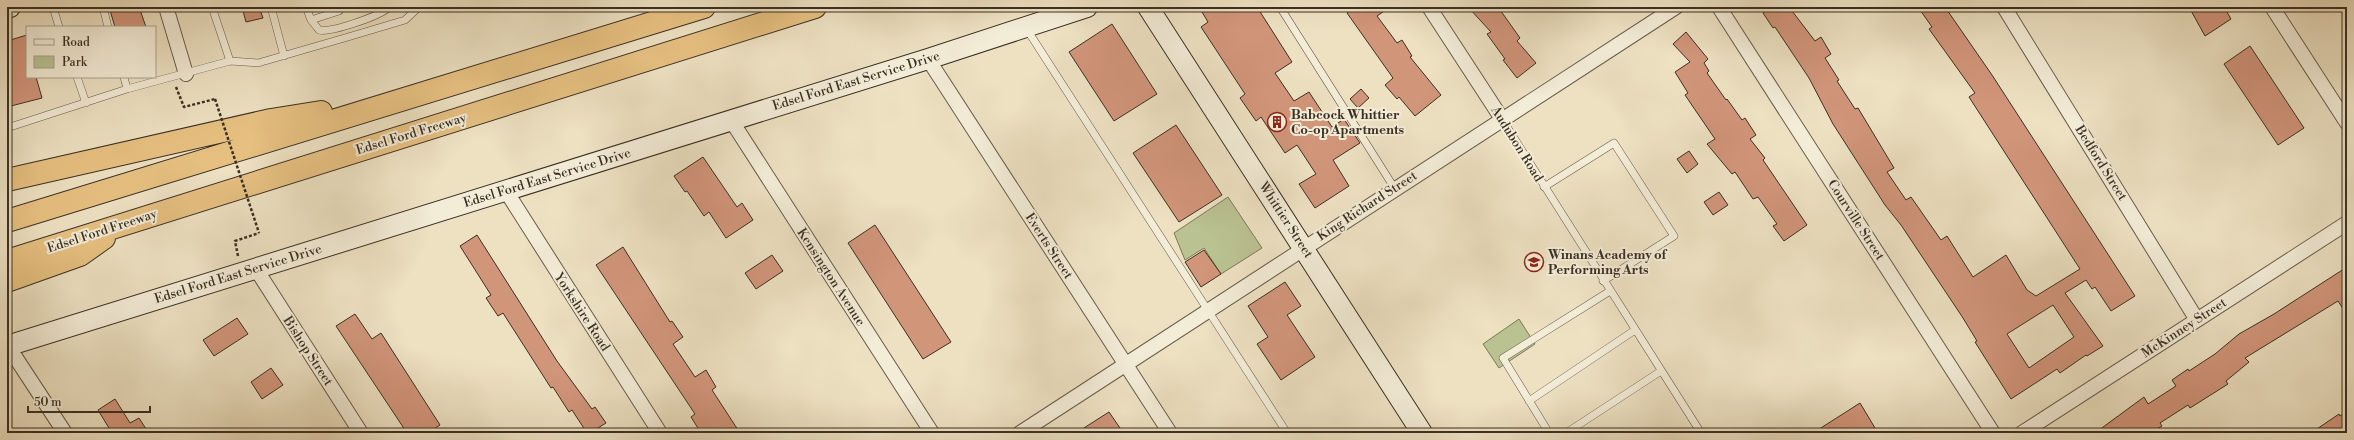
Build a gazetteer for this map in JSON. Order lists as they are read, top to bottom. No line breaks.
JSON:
{"streets":{"highway":["Edsel Ford Freeway"],"street":["Edsel Ford East Service Drive","Audubon Road","Bedford Street","King Richard Street","Whittier Street","Courville Street","Everts Street","Kensington Avenue","Yorkshire Road","McKinney Street","Bishop Street"]},"crossings":[["Edsel Ford East Service Drive","Everts Street"],["Edsel Ford East Service Drive","Kensington Avenue"],["Edsel Ford East Service Drive","Yorkshire Road"],["Edsel Ford East Service Drive","Bishop Street"],["Audubon Road","King Richard Street"],["Bedford Street","McKinney Street"],["King Richard Street","Whittier Street"],["King Richard Street","Everts Street"]],"places":{"building":["Babcock Whittier Co-op Apartments"],"school or university":["Winans Academy of Performing Arts"]},"legend":["Road","Park"],"scale_bar":"50 m"}
